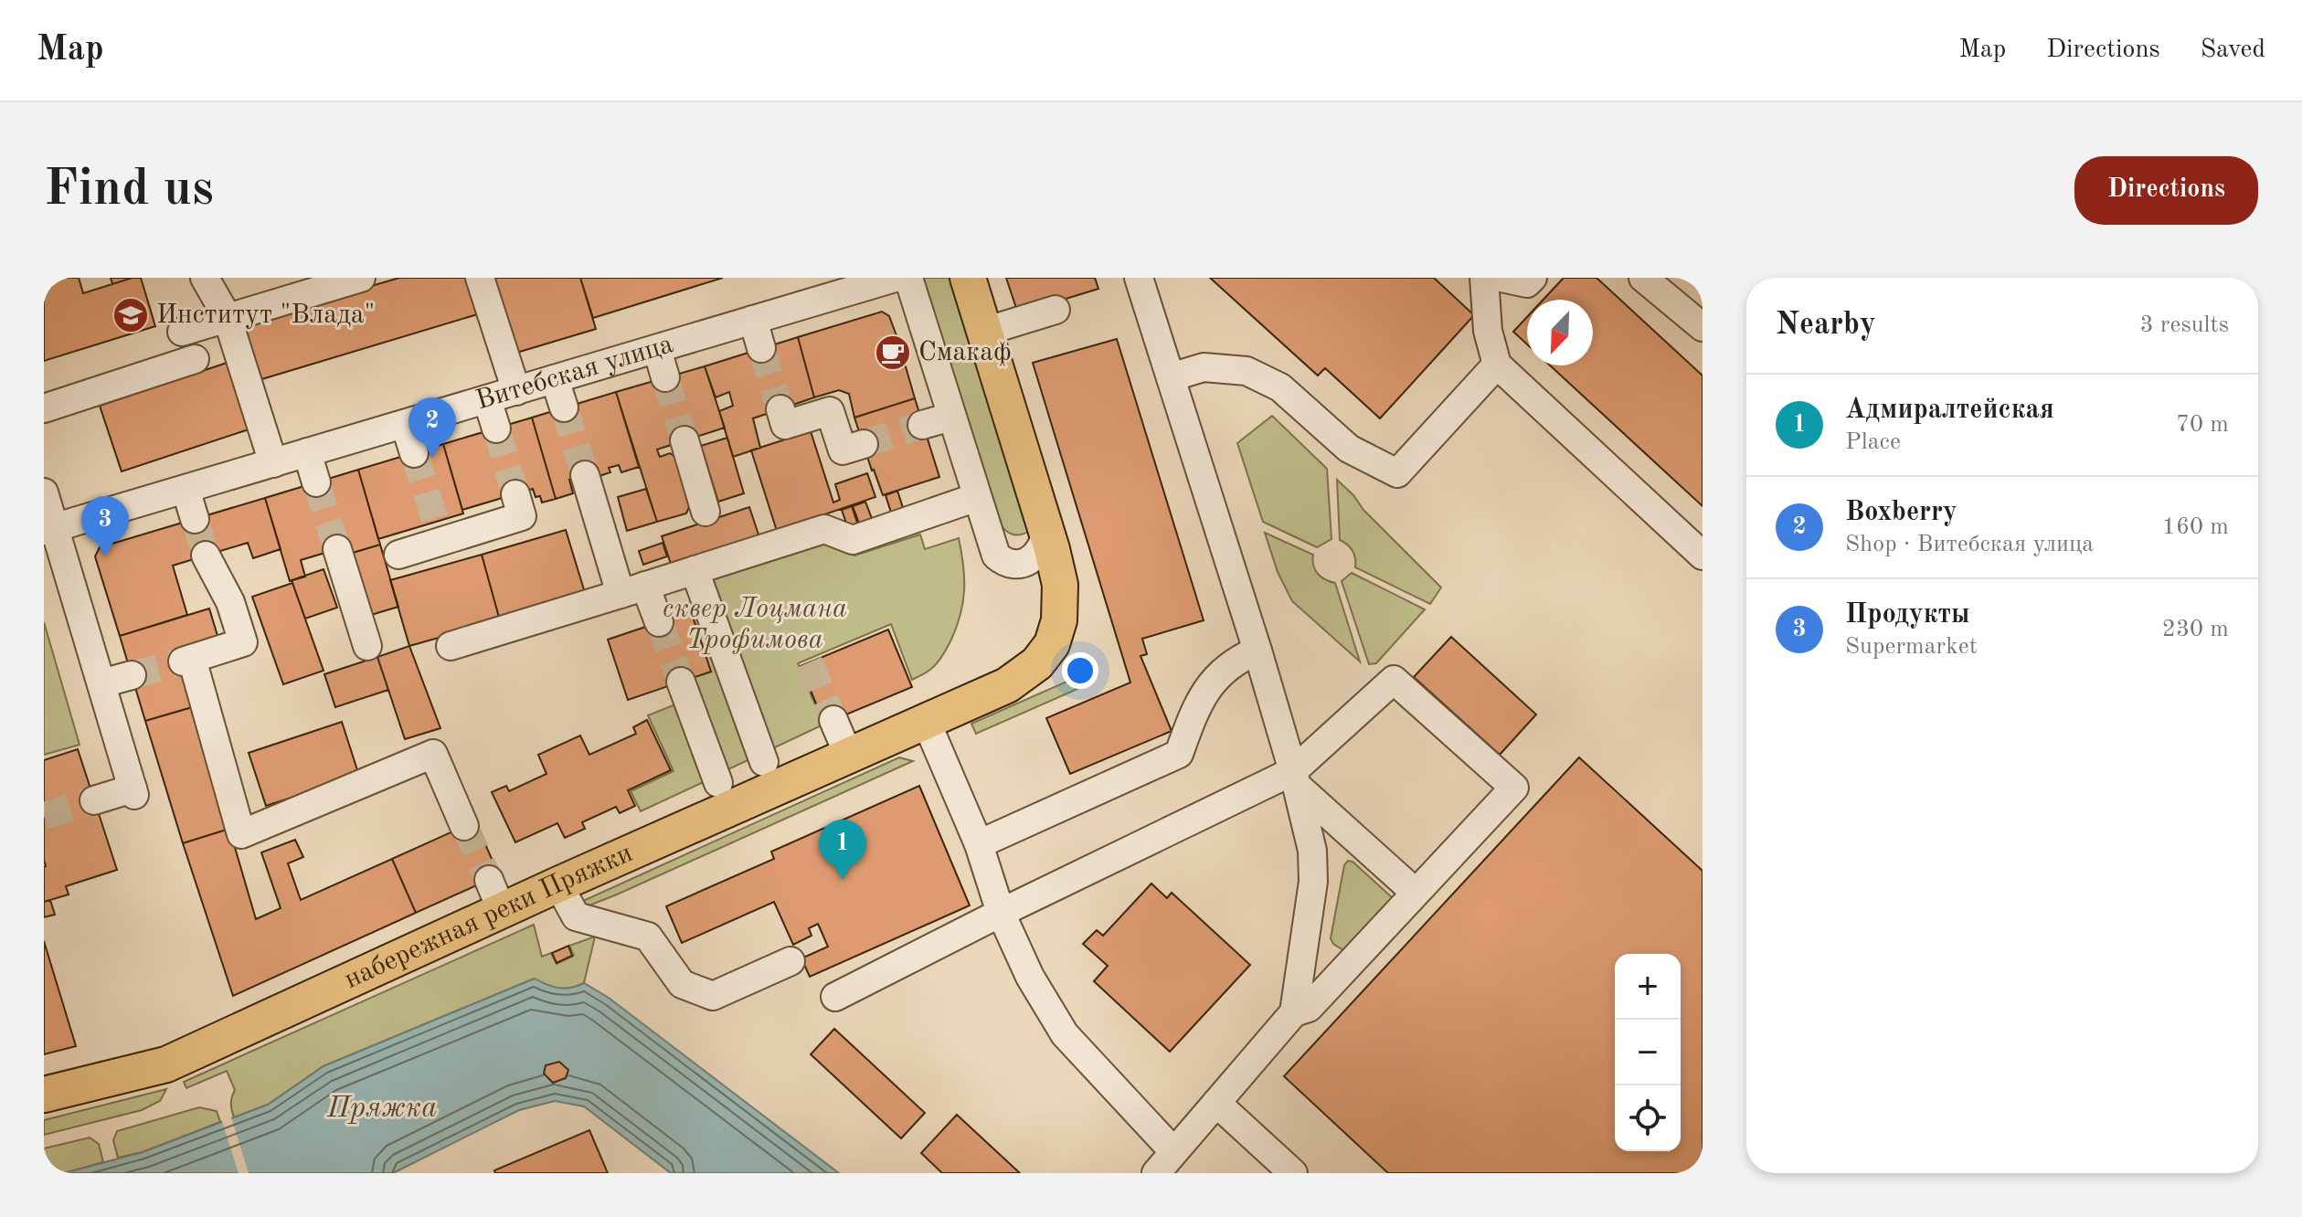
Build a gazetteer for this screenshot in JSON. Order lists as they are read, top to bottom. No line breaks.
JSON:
{"streets":{"main road":["набережная реки Пряжки"],"street":["Витебская улица"]},"water":["Пряжка"],"parks":["сквер Лоцмана Трофимова"],"places":{"school or university":["Институт \"Влада\""],"cafe":["Смакаф"]},"north":"bottom left","page":{"header":"Map","nav":["Map","Directions","Saved"],"buttons":"Directions","title":"Find us","heading":["Nearby","3 results"],"list":[{"mark":"1","name":"Адмиралтейская","note":"Place","value":"70 m"},{"mark":"2","name":"Boxberry","note":"Shop · Витебская улица","value":"160 m"},{"mark":"3","name":"Продукты","note":"Supermarket","value":"230 m"}],"pins":["2","3","1"],"map_buttons":["+","−"]}}
